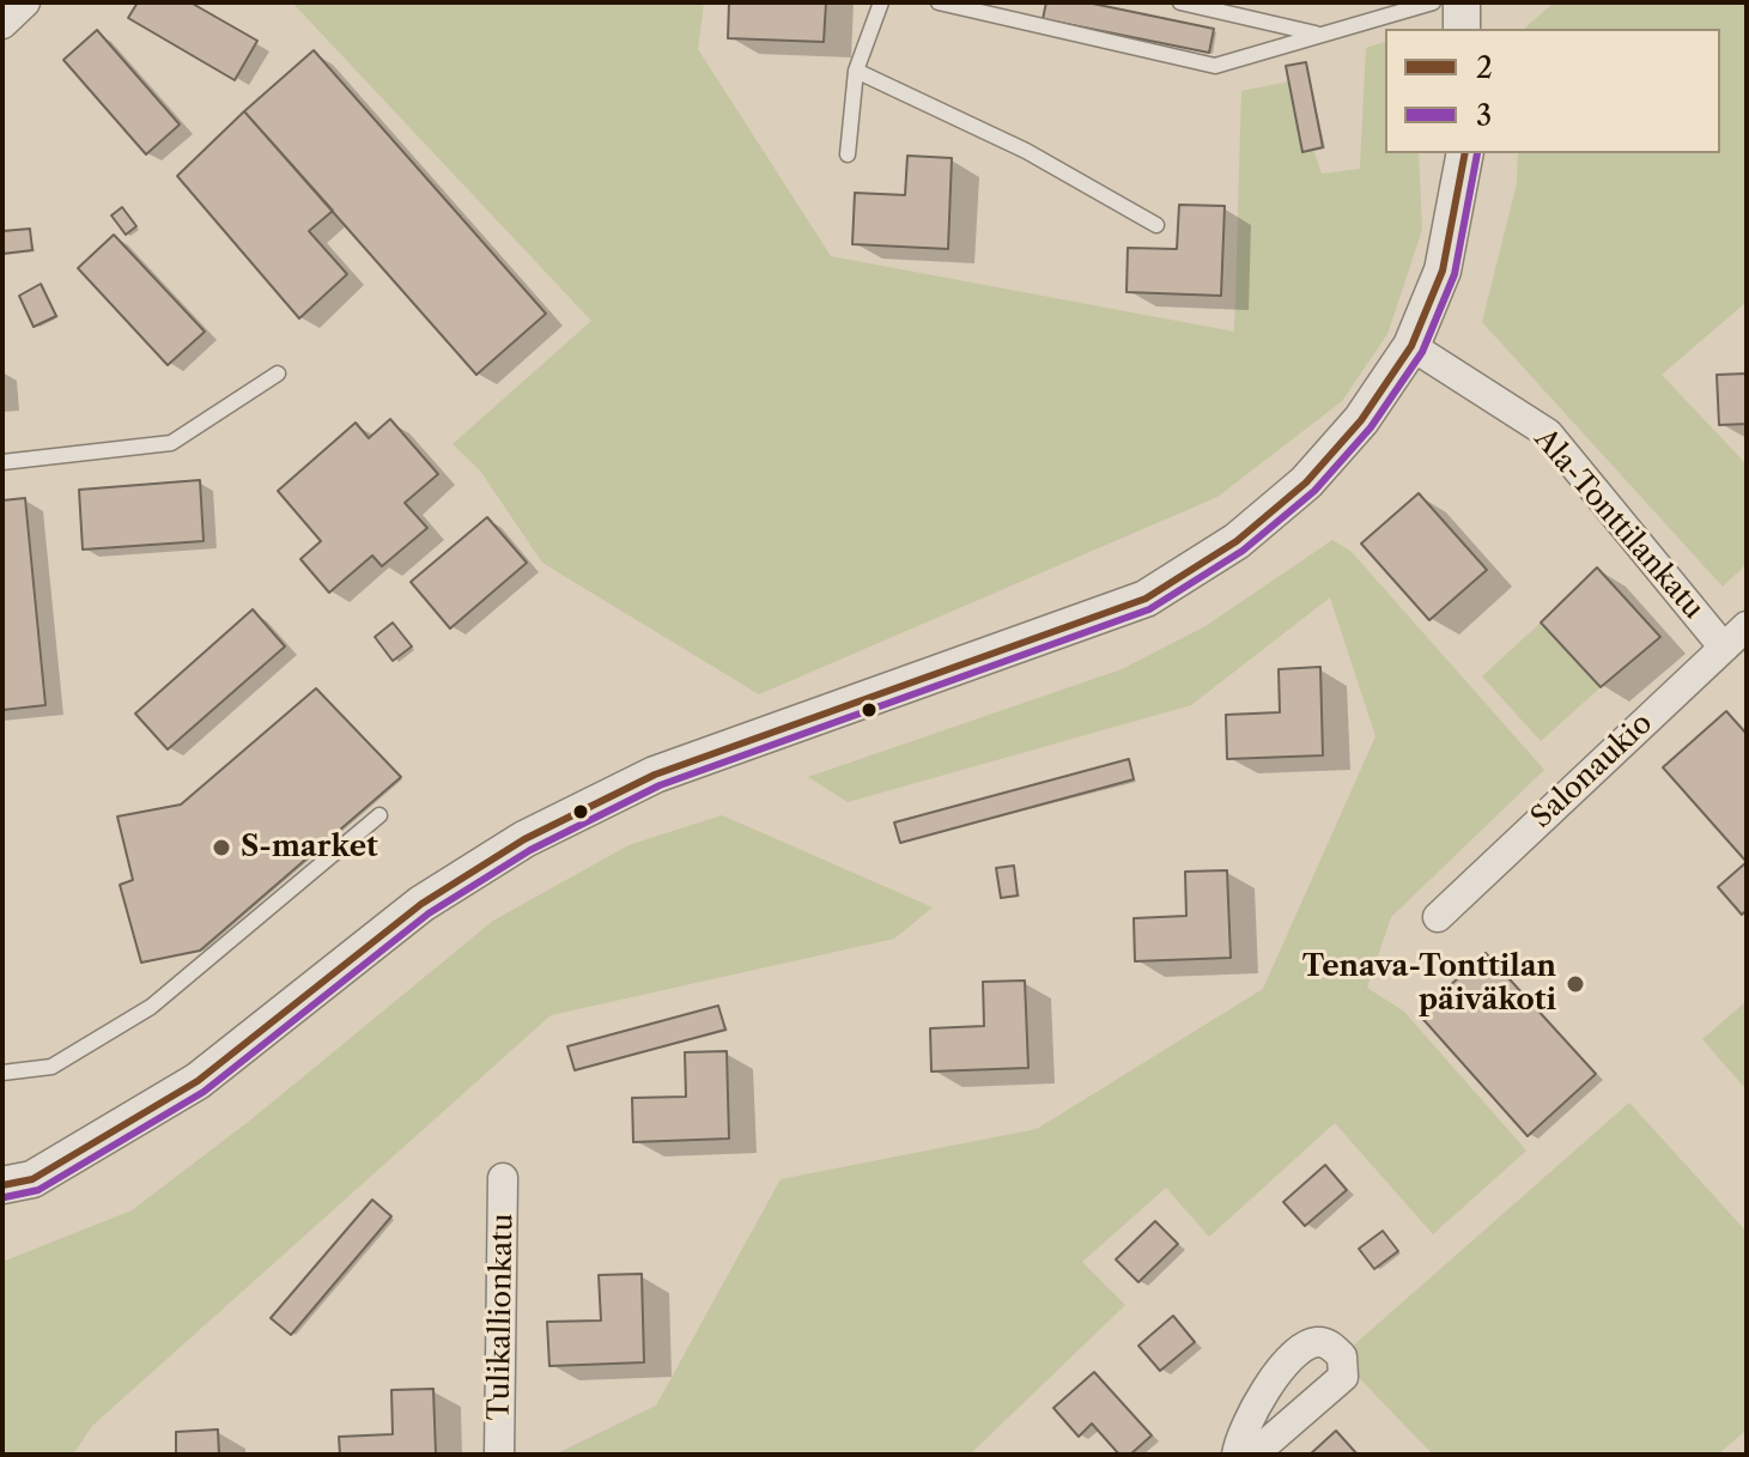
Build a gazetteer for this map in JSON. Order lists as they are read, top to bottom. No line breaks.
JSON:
{"streets":{"street":["Ala-Tonttilankatu","Salonaukio","Tulikallionkatu"]},"crossings":[["Ala-Tonttilankatu","Salonaukio"]],"places":["S-market","Tenava-Tonttilan päiväkoti"],"lines":["transit line 2","transit line 3"],"legend":["2","3"]}
